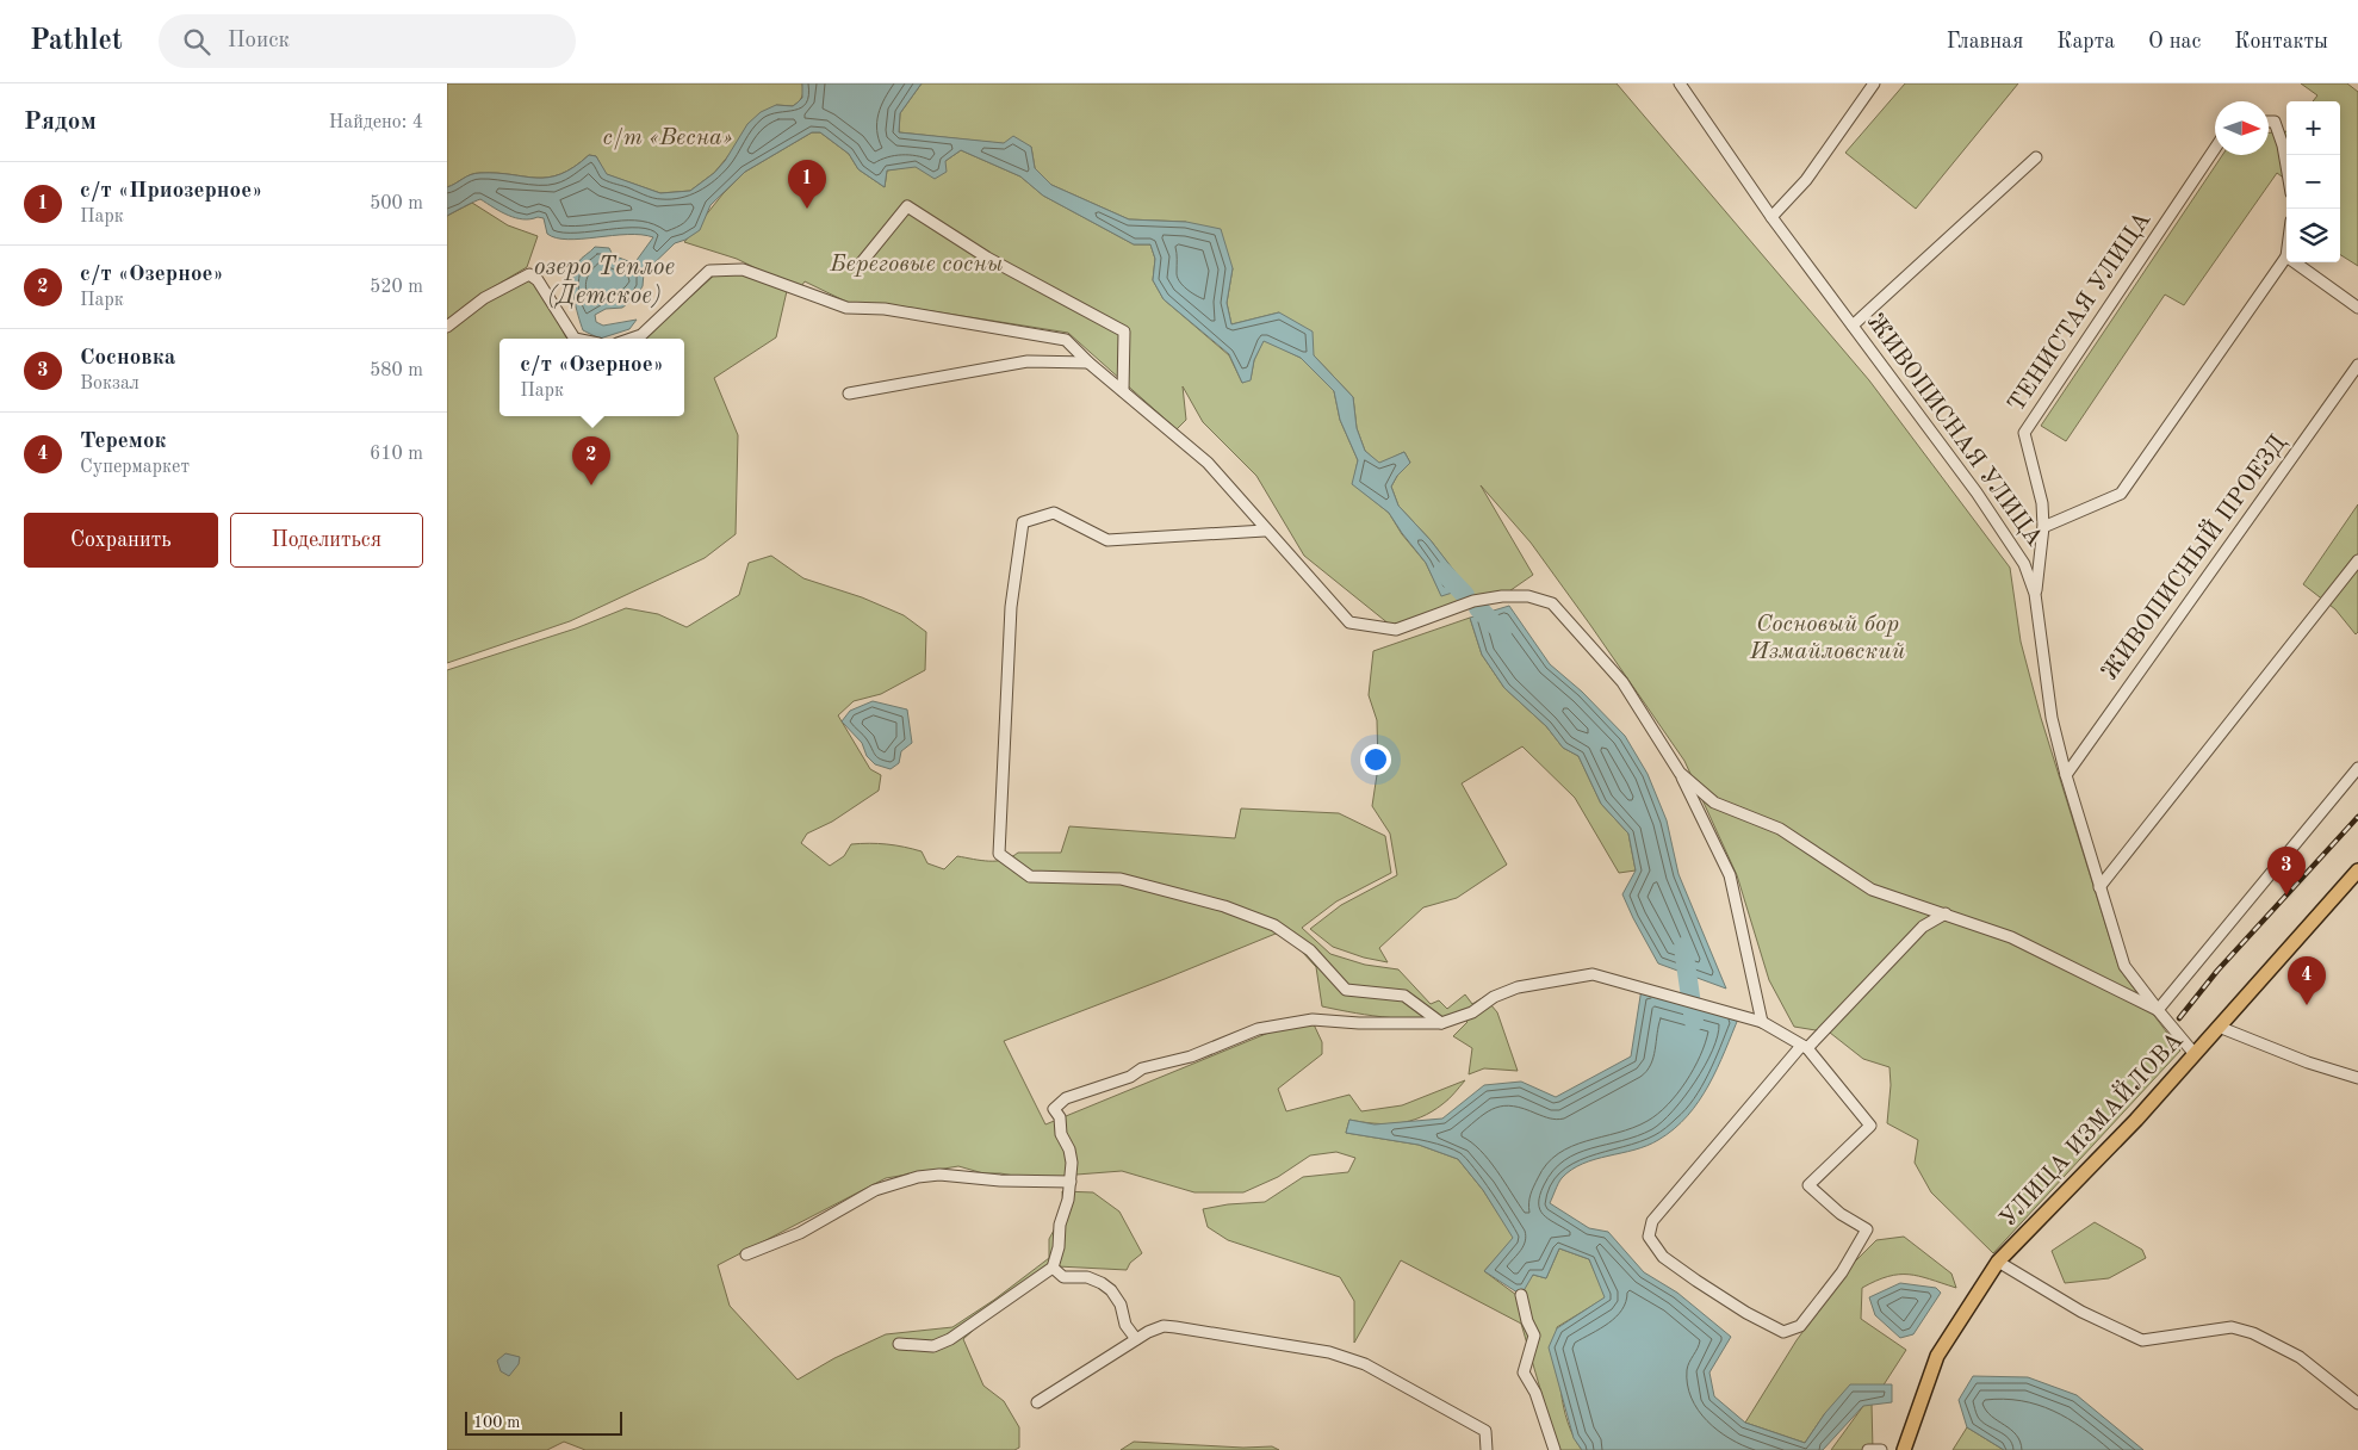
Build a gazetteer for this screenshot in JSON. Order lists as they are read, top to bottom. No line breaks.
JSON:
{"streets":{"main road":["УЛИЦА ИЗМАЙЛОВА"],"street":["ТЕНИСТАЯ УЛИЦА","ЖИВОПИСНАЯ УЛИЦА","ЖИВОПИСНЫЙ ПРОЕЗД"]},"crossings":[["ТЕНИСТАЯ УЛИЦА","ЖИВОПИСНАЯ УЛИЦА"],["ЖИВОПИСНАЯ УЛИЦА","ЖИВОПИСНЫЙ ПРОЕЗД"],["ЖИВОПИСНАЯ УЛИЦА","УЛИЦА ИЗМАЙЛОВА"]],"water":["озеро Теплое (Детское)"],"parks":["с/т «Весна»","Береговые сосны","Сосновый бор Измайловский"],"scale_bar":"100 m","north":"right","page":{"header":"Pathlet","search":"Поиск","nav":["Главная","Карта","О нас","Контакты"],"heading":["Рядом","Найдено: 4"],"map_buttons":["+","−"],"pins":["1","2","3","4"],"list":[{"mark":"1","name":"с/т «Приозерное»","note":"Парк","value":"500 m"},{"mark":"2","name":"с/т «Озерное»","note":"Парк","value":"520 m"},{"mark":"3","name":"Сосновка","note":"Вокзал","value":"580 m"},{"mark":"4","name":"Теремок","note":"Супермаркет","value":"610 m"}],"popup":["с/т «Озерное»","Парк"],"buttons":["Сохранить","Поделиться"],"scale":"100 m"}}
